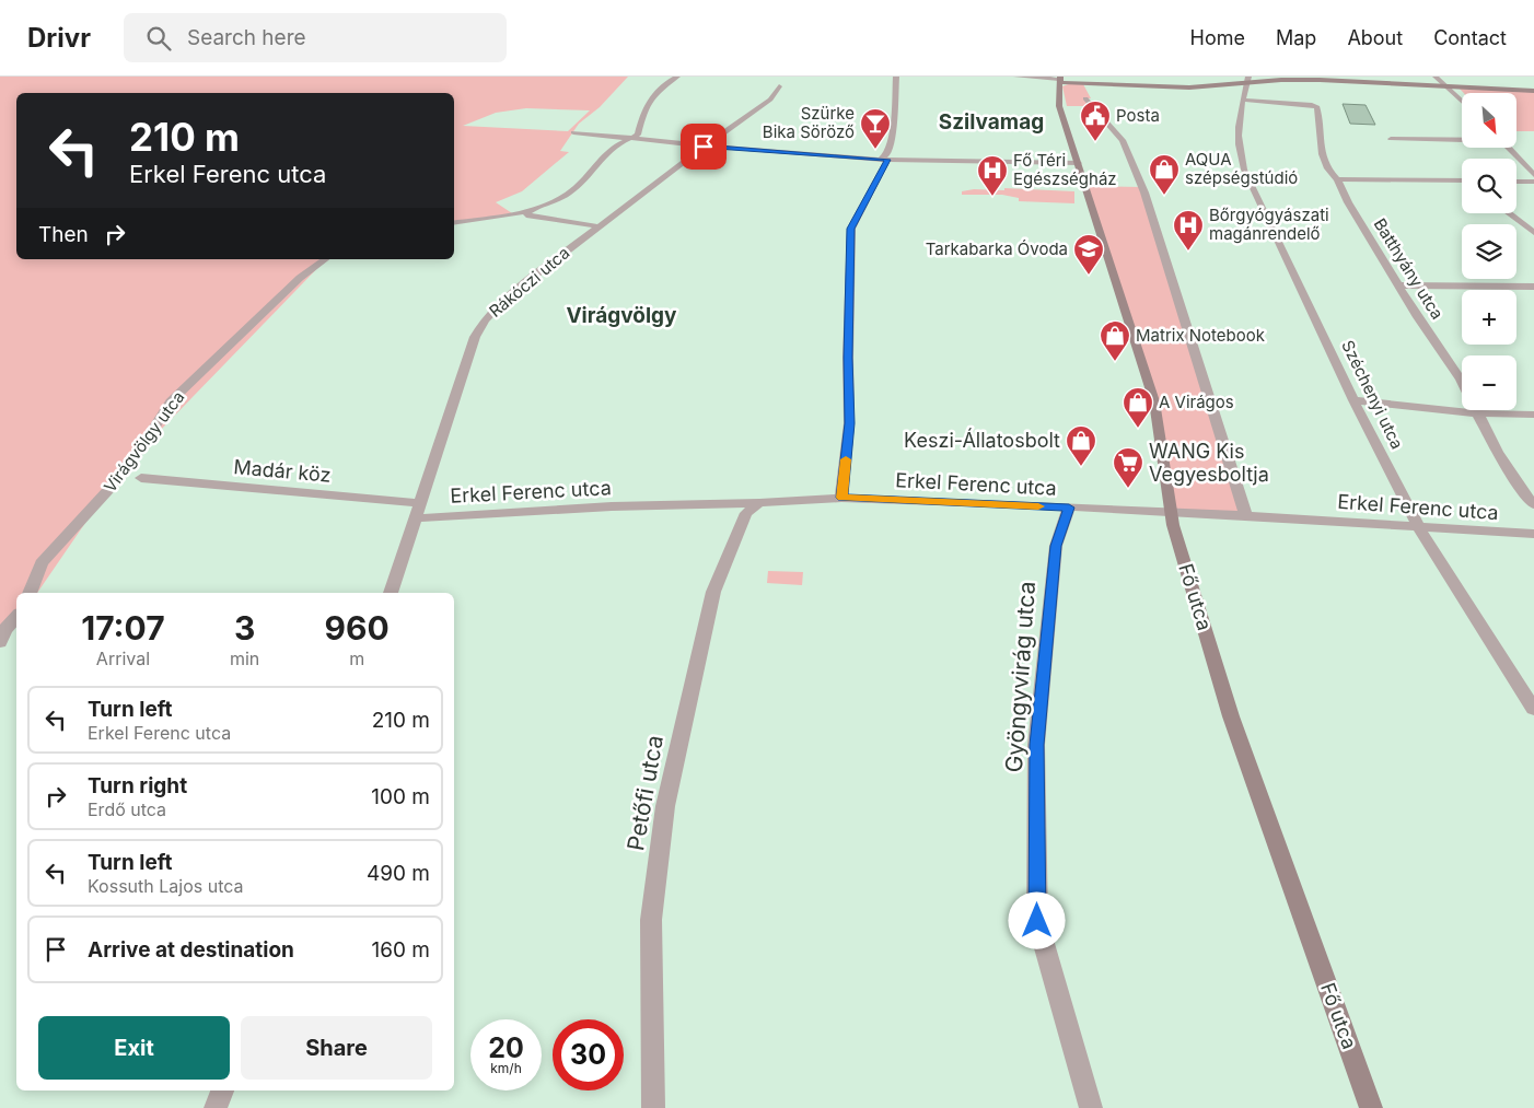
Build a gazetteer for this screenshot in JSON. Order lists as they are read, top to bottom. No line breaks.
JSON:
{"streets":{"main road":["Fő utca"],"street":["Batthyány utca","Rákóczi utca","Széchenyi utca","Virágvölgy utca","Madár köz","Erkel Ferenc utca","Gyöngyvirág utca","Petőfi utca"]},"crossings":[["Batthyány utca","Széchenyi utca"],["Rákóczi utca","Madár köz"],["Rákóczi utca","Erkel Ferenc utca"],["Széchenyi utca","Erkel Ferenc utca"],["Erkel Ferenc utca","Fő utca"],["Erkel Ferenc utca","Gyöngyvirág utca"],["Erkel Ferenc utca","Petőfi utca"]],"districts":["Szilvamag","Virágvölgy"],"places":{"public building":["Posta"],"bar":["Szürke Bika Söröző"],"shop":["AQUA szépségstúdió","Matrix Notebook","A Virágos","Keszi-Állatosbolt"],"hospital":["Fő Téri Egészségház","Bőrgyógyászati magánrendelő"],"school or university":["Tarkabarka Óvoda"],"supermarket":["WANG Kis Vegyesboltja"]},"north":"bottom right","page":{"header":"Drivr","search":"Search here","nav":["Home","Map","About","Contact"],"map_buttons":["+","−"],"turn":["210 m","Erkel Ferenc utca"],"then":"Then","eta":["17:07","Arrival","3","min","960","m"],"list":[{"name":"Turn left","note":"Erkel Ferenc utca","value":"210 m"},{"name":"Turn right","note":"Erdő utca","value":"100 m"},{"name":"Turn left","note":"Kossuth Lajos utca","value":"490 m"},{"name":"Arrive at destination","value":"160 m"}],"buttons":["Exit","Share"],"speed":"20 km/h","limit":"30"}}
